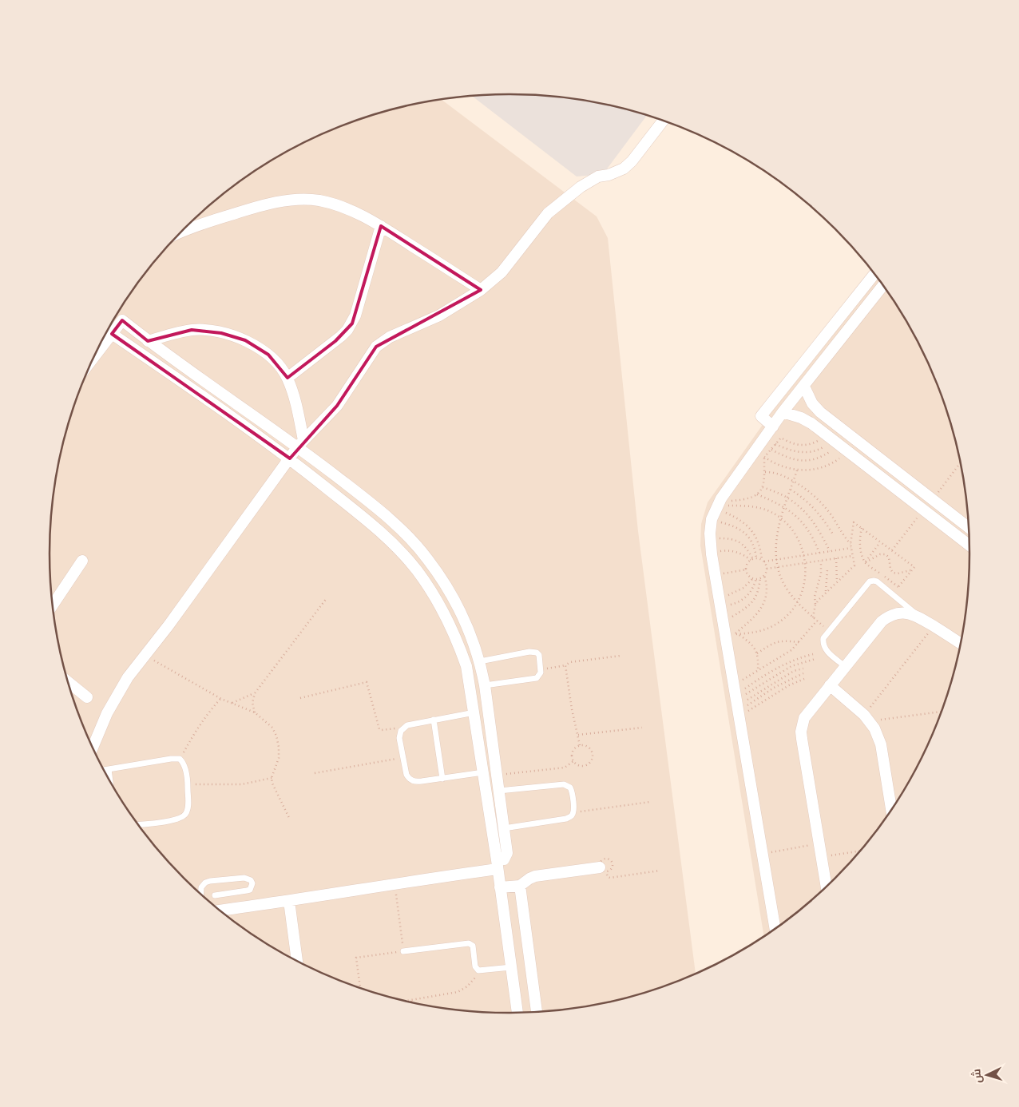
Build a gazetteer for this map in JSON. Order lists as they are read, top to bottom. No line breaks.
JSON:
{"north":"left"}
